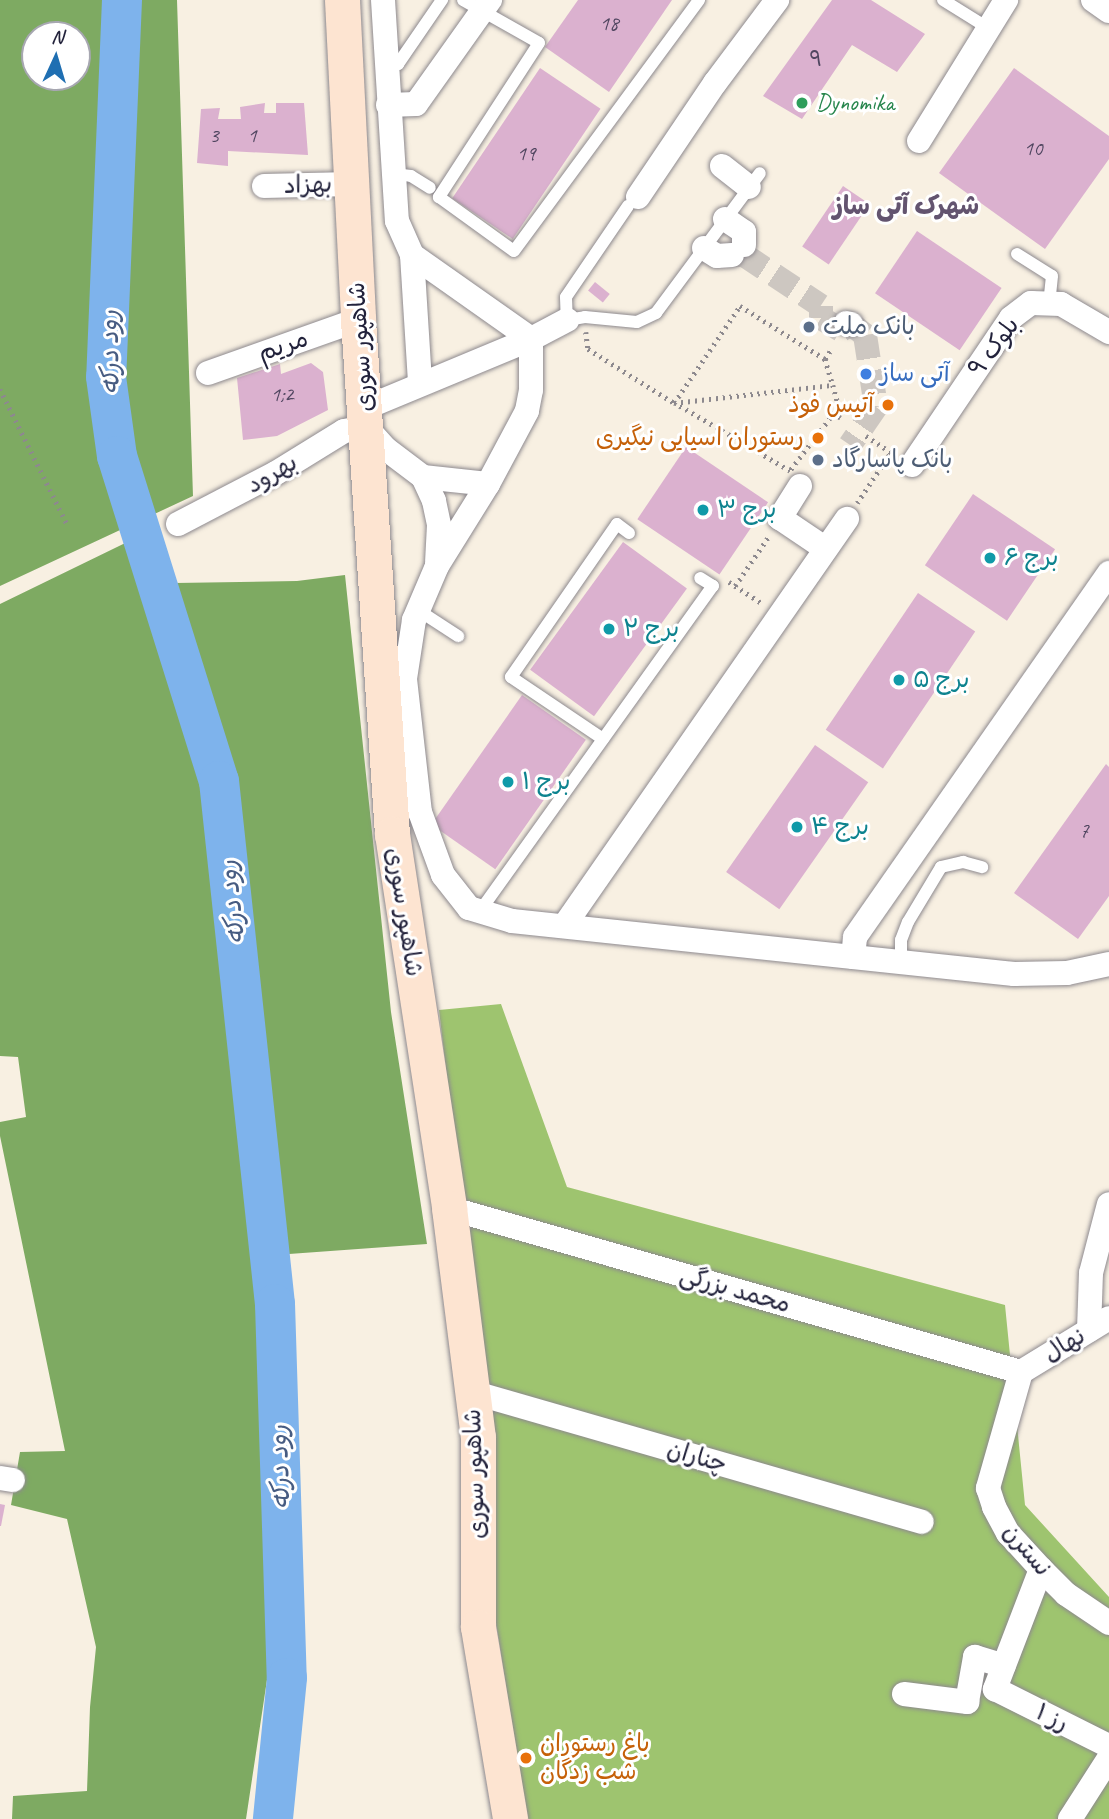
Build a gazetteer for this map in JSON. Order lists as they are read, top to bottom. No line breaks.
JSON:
{"streets":{"street":["بهزاد","مریم","شاهپور سوری","بلوک ۹","بهرود","محمد بزرگی","نهال","چناران","نسترن","رز ۱"]},"crossings":[["بهزاد","شاهپور سوری"],["مریم","شاهپور سوری"],["شاهپور سوری","بهرود"],["شاهپور سوری","محمد بزرگی"],["شاهپور سوری","چناران"],["محمد بزرگی","نهال"],["محمد بزرگی","نسترن"],["نهال","نسترن"]],"districts":["شهرک آتی ساز"],"water":["رود درکه"],"places":["Dynomika","بانک ملت","آتی ساز","آتیس فوذ","رستوران اسیایی نیگیری","بانک پاسارگاد","برج ۳","برج ۶","برج ۲","برج ۵","برج ۱","برج ۴","باغ رستوران شب زدگان"],"house_numbers":["18","۹","3","1","10","19","1;2","7"],"north":"top"}
